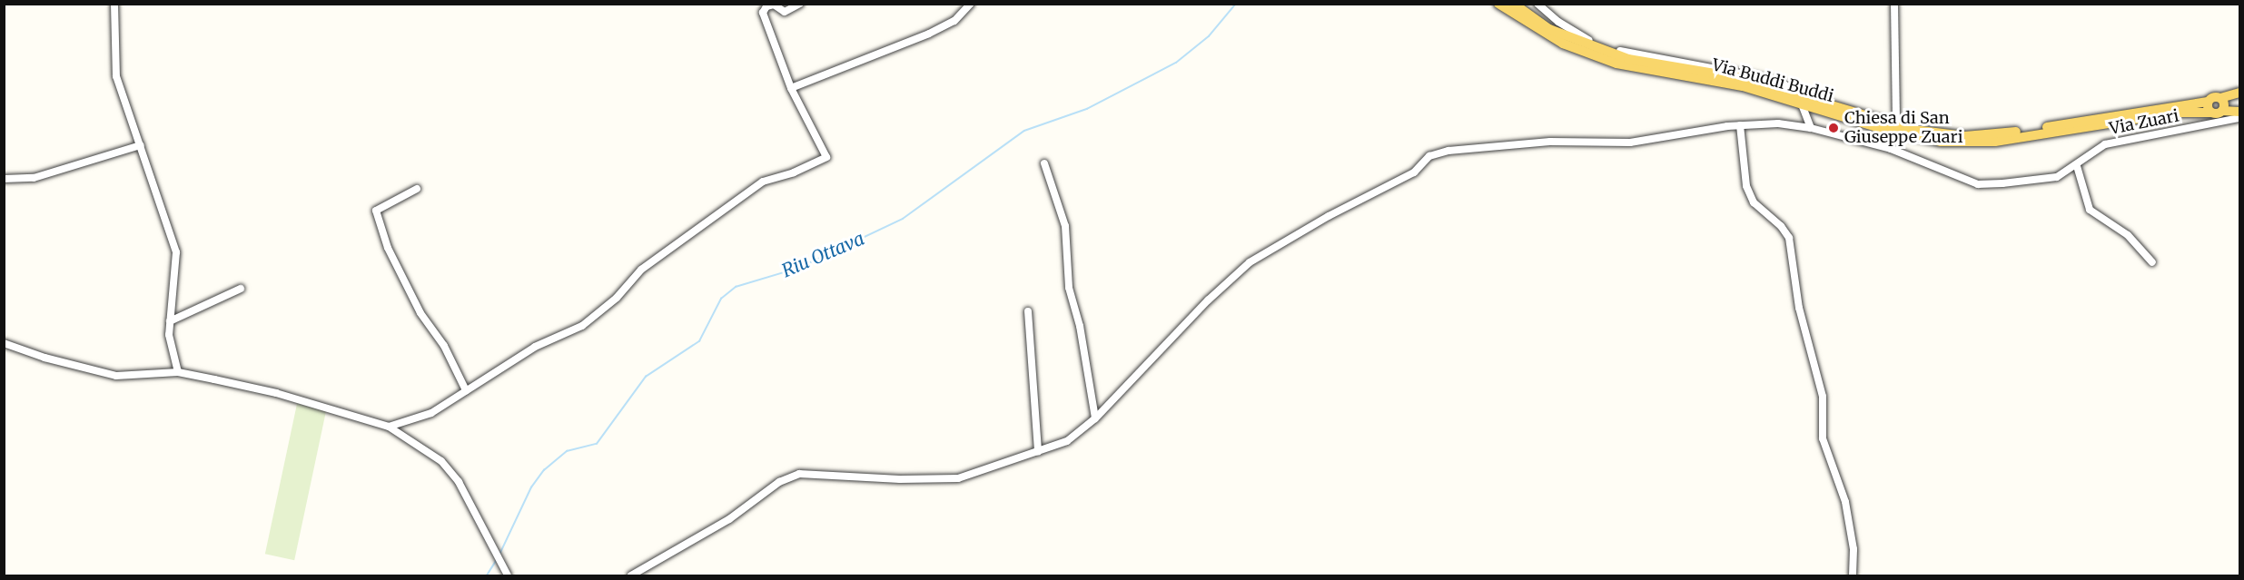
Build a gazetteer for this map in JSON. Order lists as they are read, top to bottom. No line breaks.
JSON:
{"streets":{"main road":["Via Buddi Buddi"],"street":["Via Zuari"]},"water":["Riu Ottava"],"places":["Chiesa di San Giuseppe Zuari"]}
